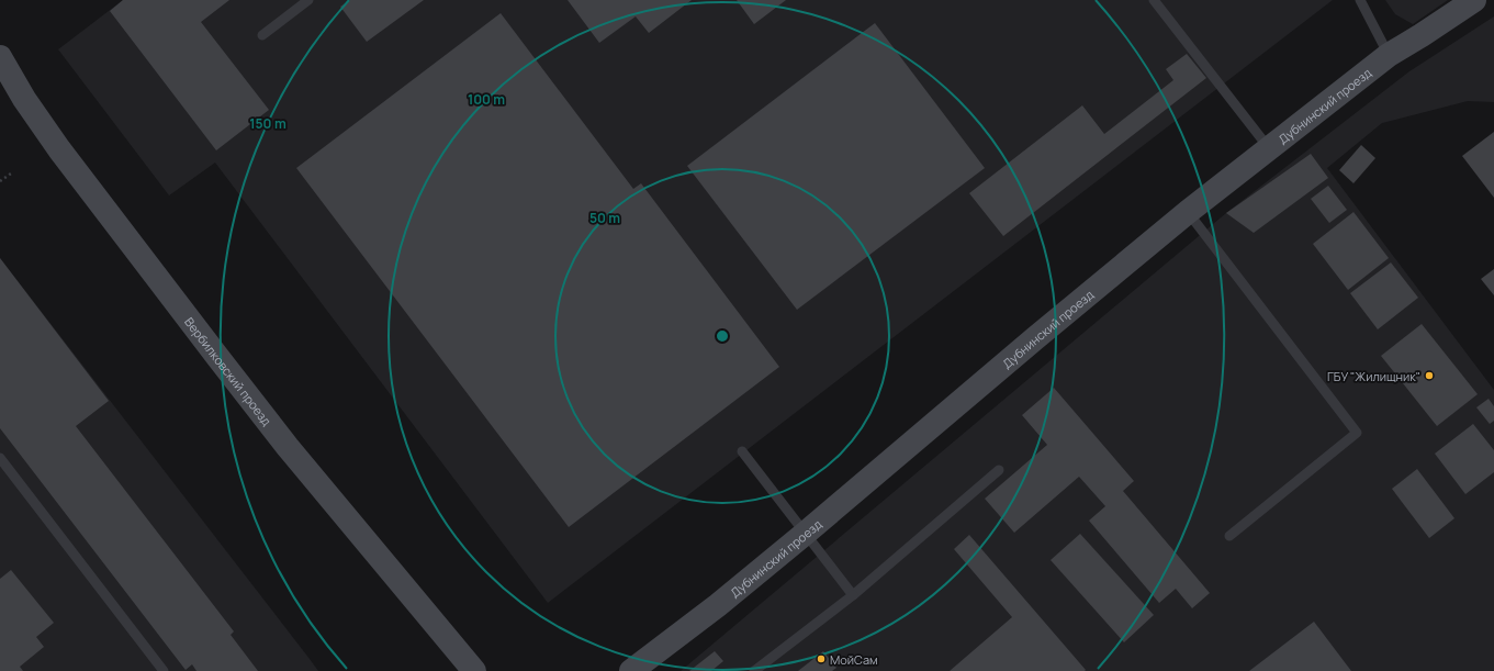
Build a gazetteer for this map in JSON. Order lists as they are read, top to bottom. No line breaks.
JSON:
{"streets":{"street":["Дубнинский проезд","Вербилковский проезд"]},"places":["ГБУ \"Жилищник\"","МойСам"],"rings":["100 m","150 m","50 m"]}
